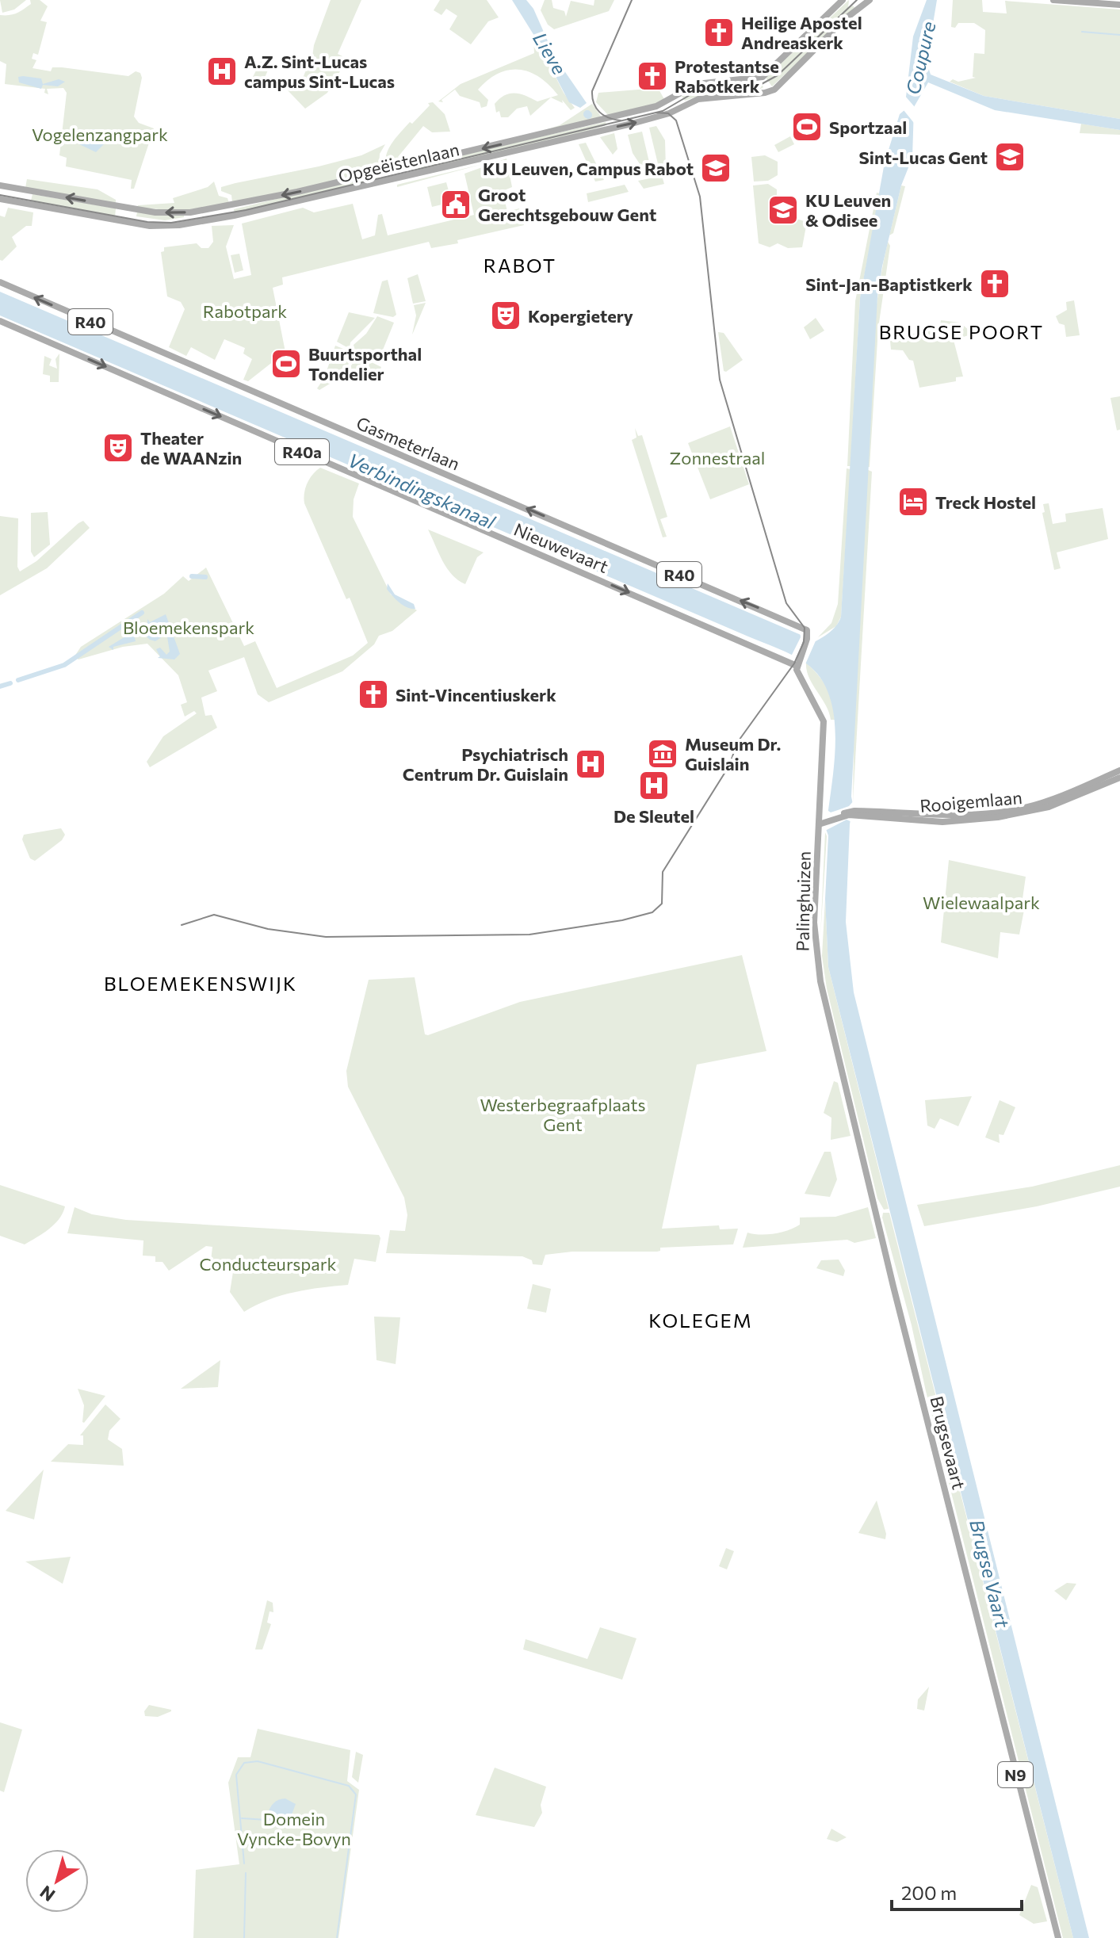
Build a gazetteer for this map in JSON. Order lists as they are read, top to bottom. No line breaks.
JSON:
{"streets":{"main road":["Opgeëistenlaan","R40","Gasmeterlaan","R40a","Nieuwevaart","Rooigemlaan","Palinghuizen","Brugsevaart","N9"]},"crossings":[["Gasmeterlaan","Nieuwevaart"],["Gasmeterlaan","Palinghuizen"],["Nieuwevaart","Palinghuizen"],["Rooigemlaan","Palinghuizen"],["Palinghuizen","Brugsevaart"]],"one_way":["Gasmeterlaan","Nieuwevaart"],"districts":["RABOT","BRUGSE POORT","BLOEMEKENSWIJK","KOLEGEM"],"water":["Lieve","Coupure","Verbindingskanaal","Brugse Vaart"],"parks":["Vogelenzangpark","Rabotpark","Zonnestraal","Bloemekenspark","Wielewaalpark","Westerbegraafplaats Gent","Conducteurspark","Domein Vyncke-Bovyn"],"places":{"church":["Heilige Apostel Andreaskerk","Protestantse Rabotkerk","Sint-Jan-Baptistkerk","Sint-Vincentiuskerk"],"hospital":["A.Z. Sint-Lucas campus Sint-Lucas","Psychiatrisch Centrum Dr. Guislain","De Sleutel"],"sports":["Sportzaal","Buurtsporthal Tondelier"],"school or university":["Sint-Lucas Gent","KU Leuven, Campus Rabot","KU Leuven & Odisee"],"public building":["Groot Gerechtsgebouw Gent"],"theatre":["Kopergietery","Theater de WAANzin"],"hotel":["Treck Hostel"],"museum":["Museum Dr. Guislain"]},"scale_bar":"200 m","north":"bottom left"}
